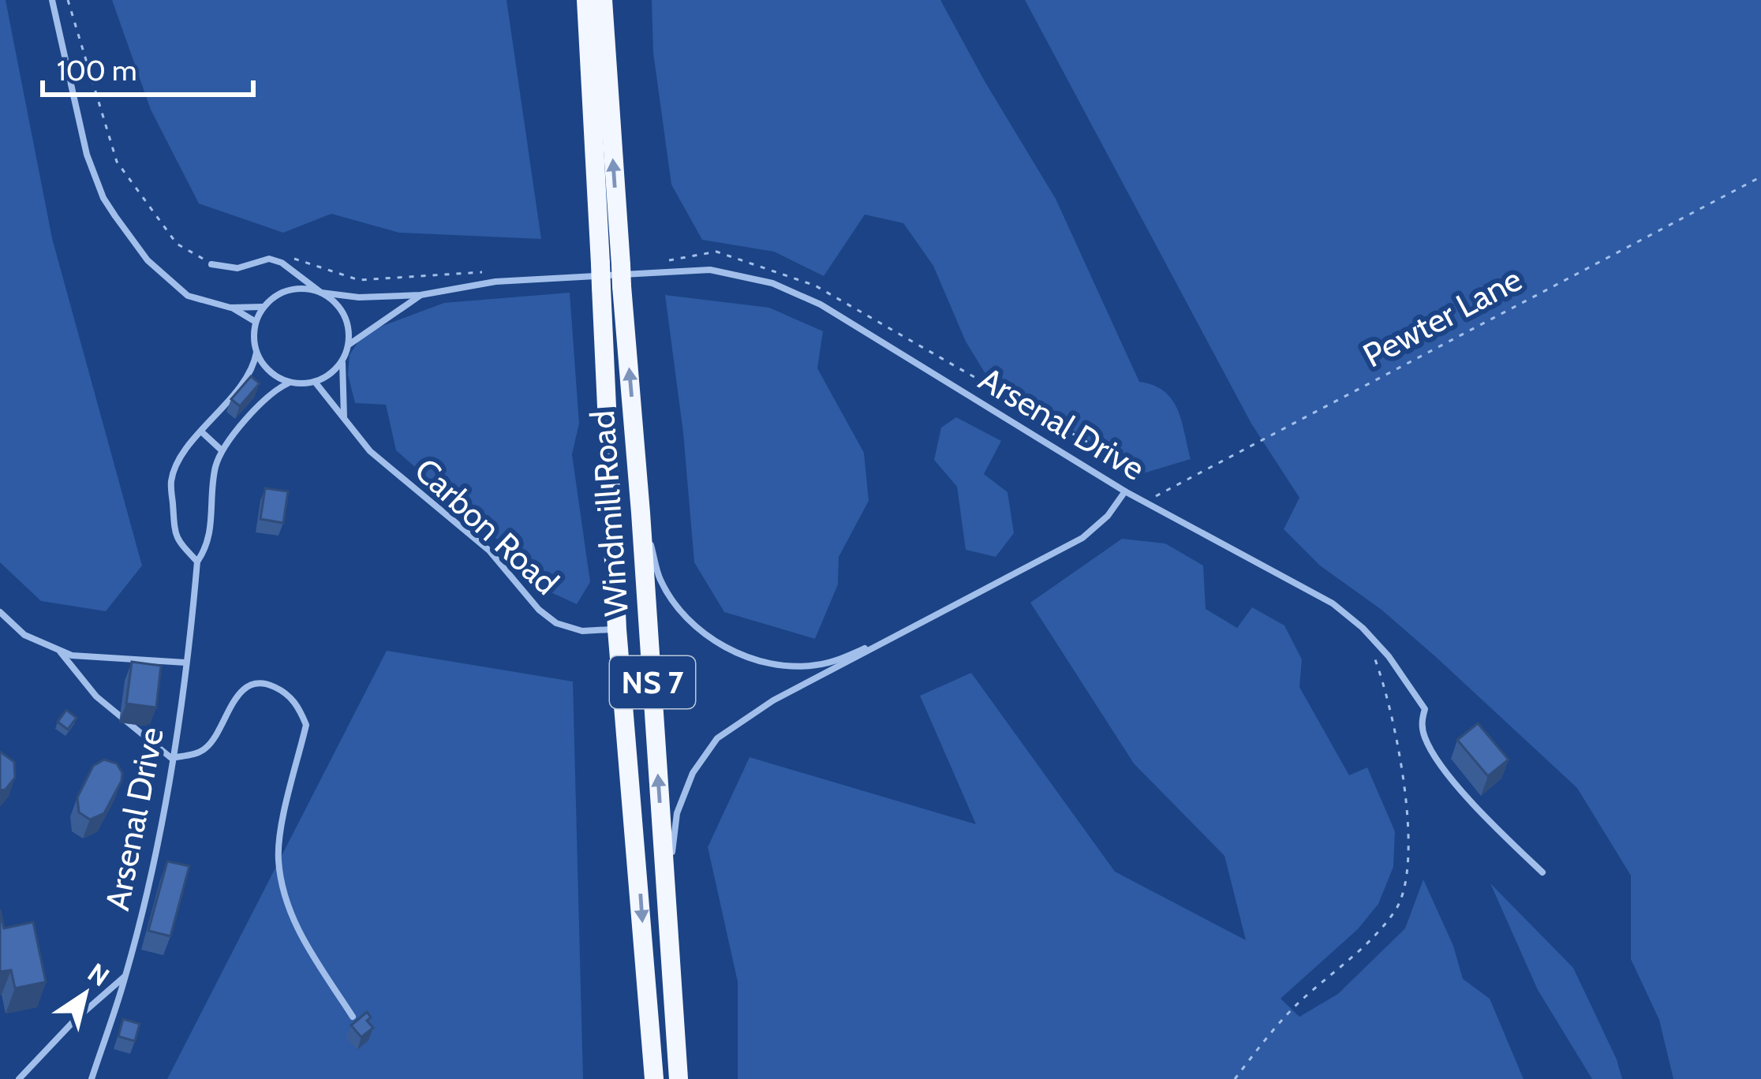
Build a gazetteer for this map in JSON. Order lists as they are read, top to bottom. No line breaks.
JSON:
{"streets":{"highway":["Windmill Road","NS 7"],"lane":["Arsenal Drive","Carbon Road"],"path":["Pewter Lane"]},"crossings":[["Pewter Lane","Arsenal Drive"],["Arsenal Drive","Carbon Road"],["Windmill Road","Carbon Road"]],"scale_bar":"100 m","north":"top right"}
